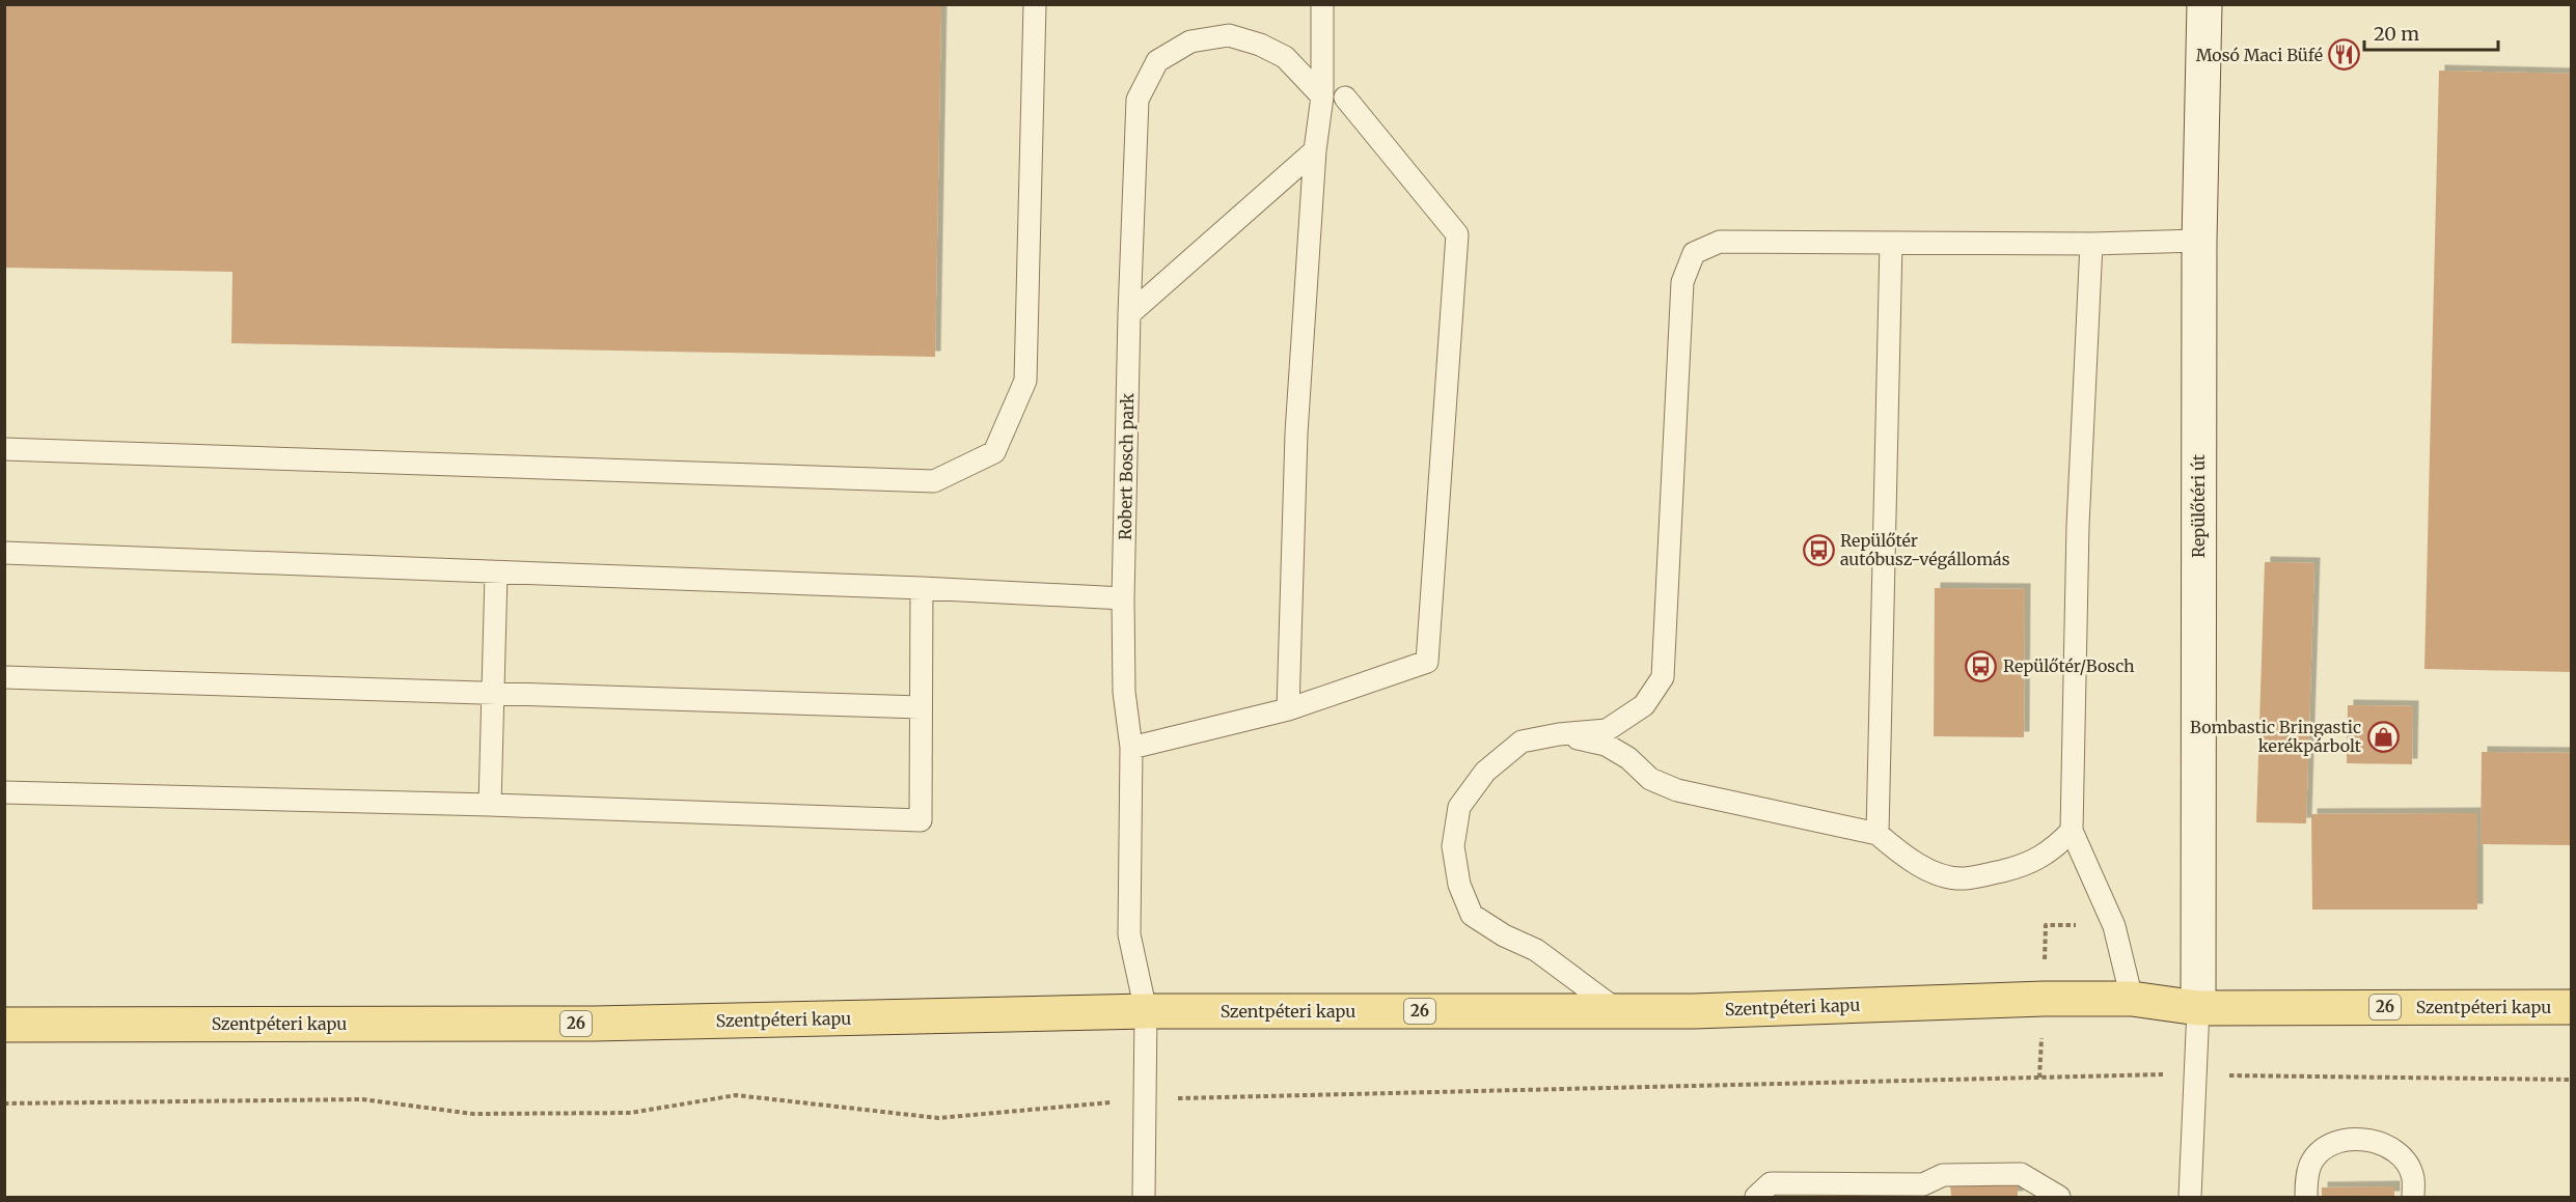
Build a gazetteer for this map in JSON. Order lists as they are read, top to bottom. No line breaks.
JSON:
{"streets":{"main road":["Szentpéteri kapu","26"],"street":["Repülőtéri út"],"lane":["Robert Bosch park"]},"crossings":[["Robert Bosch park","Szentpéteri kapu"],["Repülőtéri út","Szentpéteri kapu"]],"places":{"restaurant":["Mosó Maci Büfé"],"bus stop":["Repülőtér autóbusz-végállomás","Repülőtér/Bosch"],"shop":["Bombastic Bringastic kerékpárbolt"]},"scale_bar":"20 m"}
